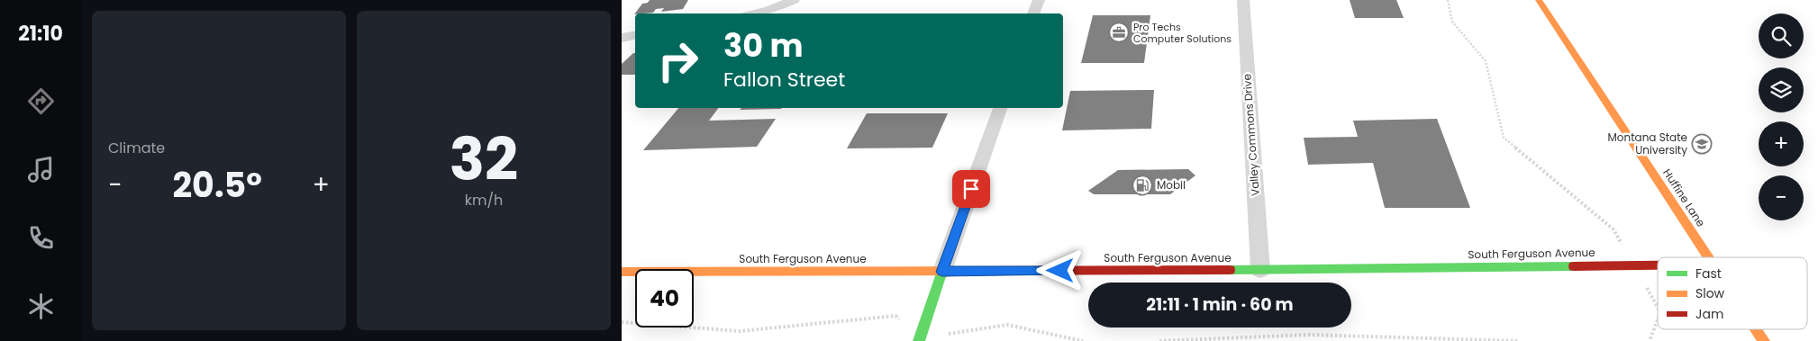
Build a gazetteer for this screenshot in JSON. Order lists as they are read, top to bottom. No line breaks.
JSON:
{"streets":{"main road":["Huffine Lane","South Ferguson Avenue"],"street":["Valley Commons Drive"]},"crossings":[["Valley Commons Drive","South Ferguson Avenue"]],"places":{"office":["Pro Techs Computer Solutions"],"school or university":["Montana State University"],"fuel station":["Mobil"]},"legend":["Fast","Slow","Jam"],"page":{"tabs":"21:10","tile":["Climate",["32","km/h"]],"map_buttons":["+","−"],"turn":["30 m","Fallon Street"],"heat":["−","20.5°","+"],"limit":"40","trip":"21:11 · 1 min · 60 m"}}
